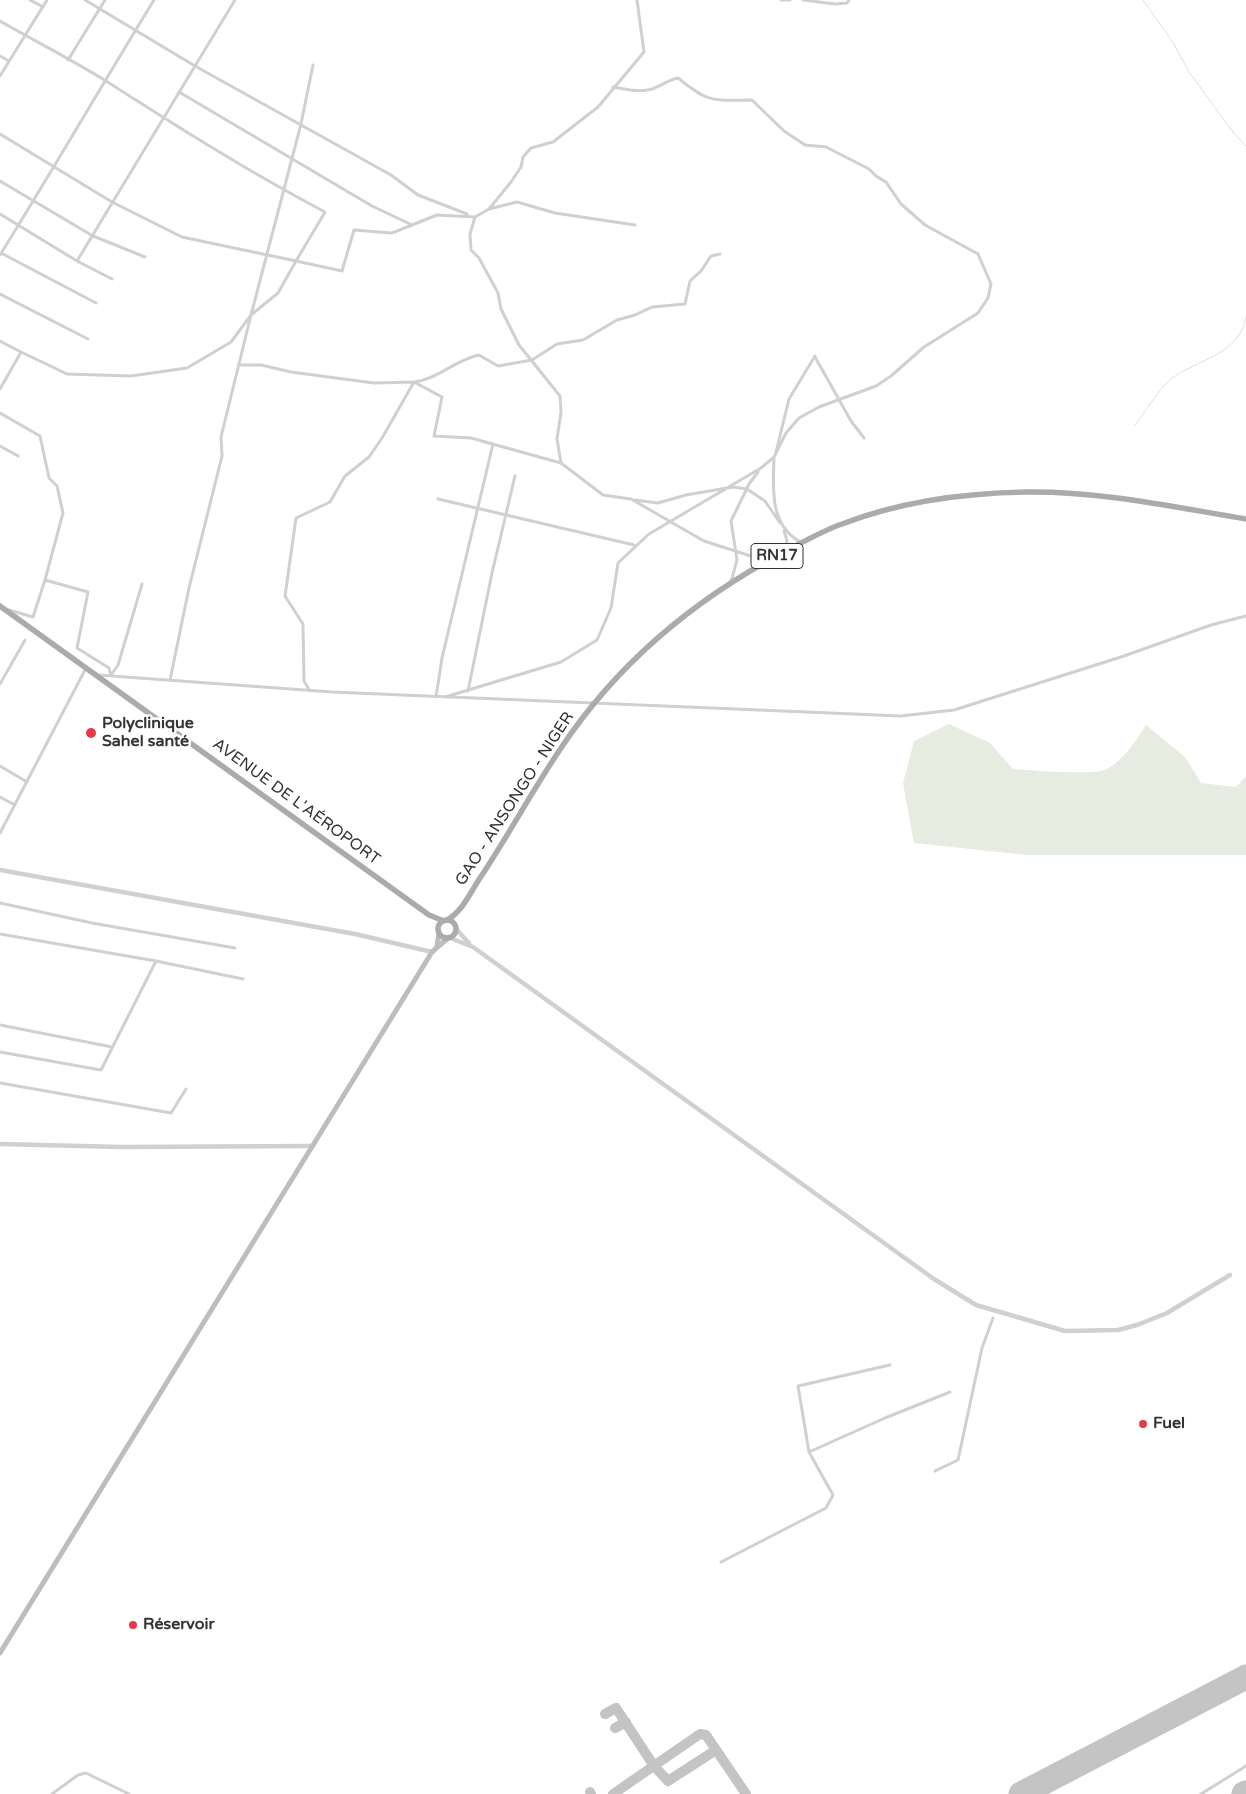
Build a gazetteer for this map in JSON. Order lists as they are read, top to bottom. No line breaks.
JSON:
{"streets":{"main road":["RN17","GAO - ANSONGO - NIGER","AVENUE DE L'AÉROPORT"]},"crossings":[["RN17","GAO - ANSONGO - NIGER"]],"places":["Polyclinique Sahel santé","Fuel","Réservoir"]}
